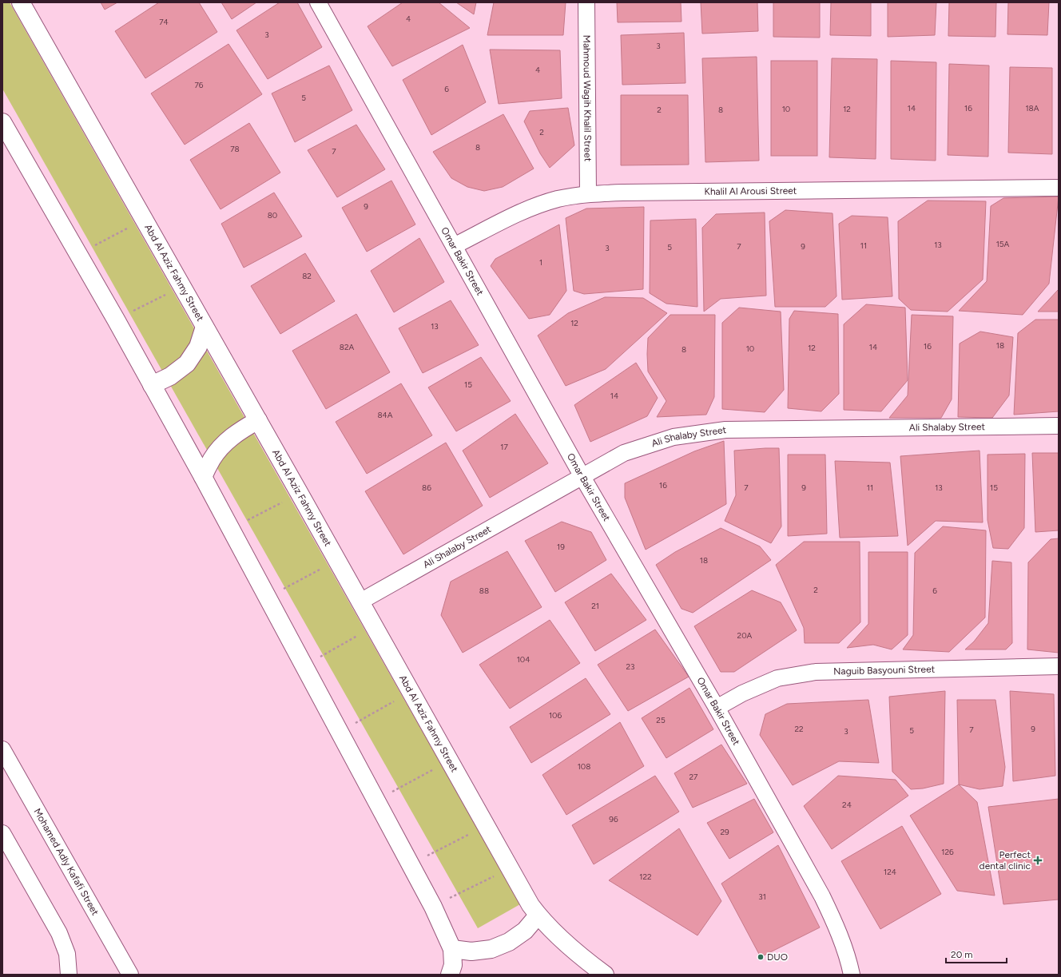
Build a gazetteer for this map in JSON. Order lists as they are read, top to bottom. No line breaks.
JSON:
{"streets":{"main road":["Abd Al Aziz Fahmy Street"],"street":["Mahmoud Wagih Khalil Street","Khalil Al Arousi Street","Omar Bakir Street","Ali Shalaby Street","Naguib Basyouni Street","Mohamed Adly Kafafi Street"]},"crossings":[["Mahmoud Wagih Khalil Street","Khalil Al Arousi Street"],["Khalil Al Arousi Street","Omar Bakir Street"],["Omar Bakir Street","Ali Shalaby Street"],["Omar Bakir Street","Naguib Basyouni Street"],["Abd Al Aziz Fahmy Street","Ali Shalaby Street"]],"places":{"health":["Perfect dental clinic"],"other":["DUO"]},"house_numbers":["4","74","3","3","4","76","6","5","14","16","18A","10","12","2","8","2","8","78","7","9","80","15A","13","11","7","9","5","3","1","82","12","13","18","16","82A","14","12","10","8","15","14","84A","17","16","86","7","9","11","13","15","19","18","2","88","6","21","20A","104","23","106","25","22","9","7","5","3","108","27","24","96","29","126","124","122","31"],"scale_bar":"20 m"}
